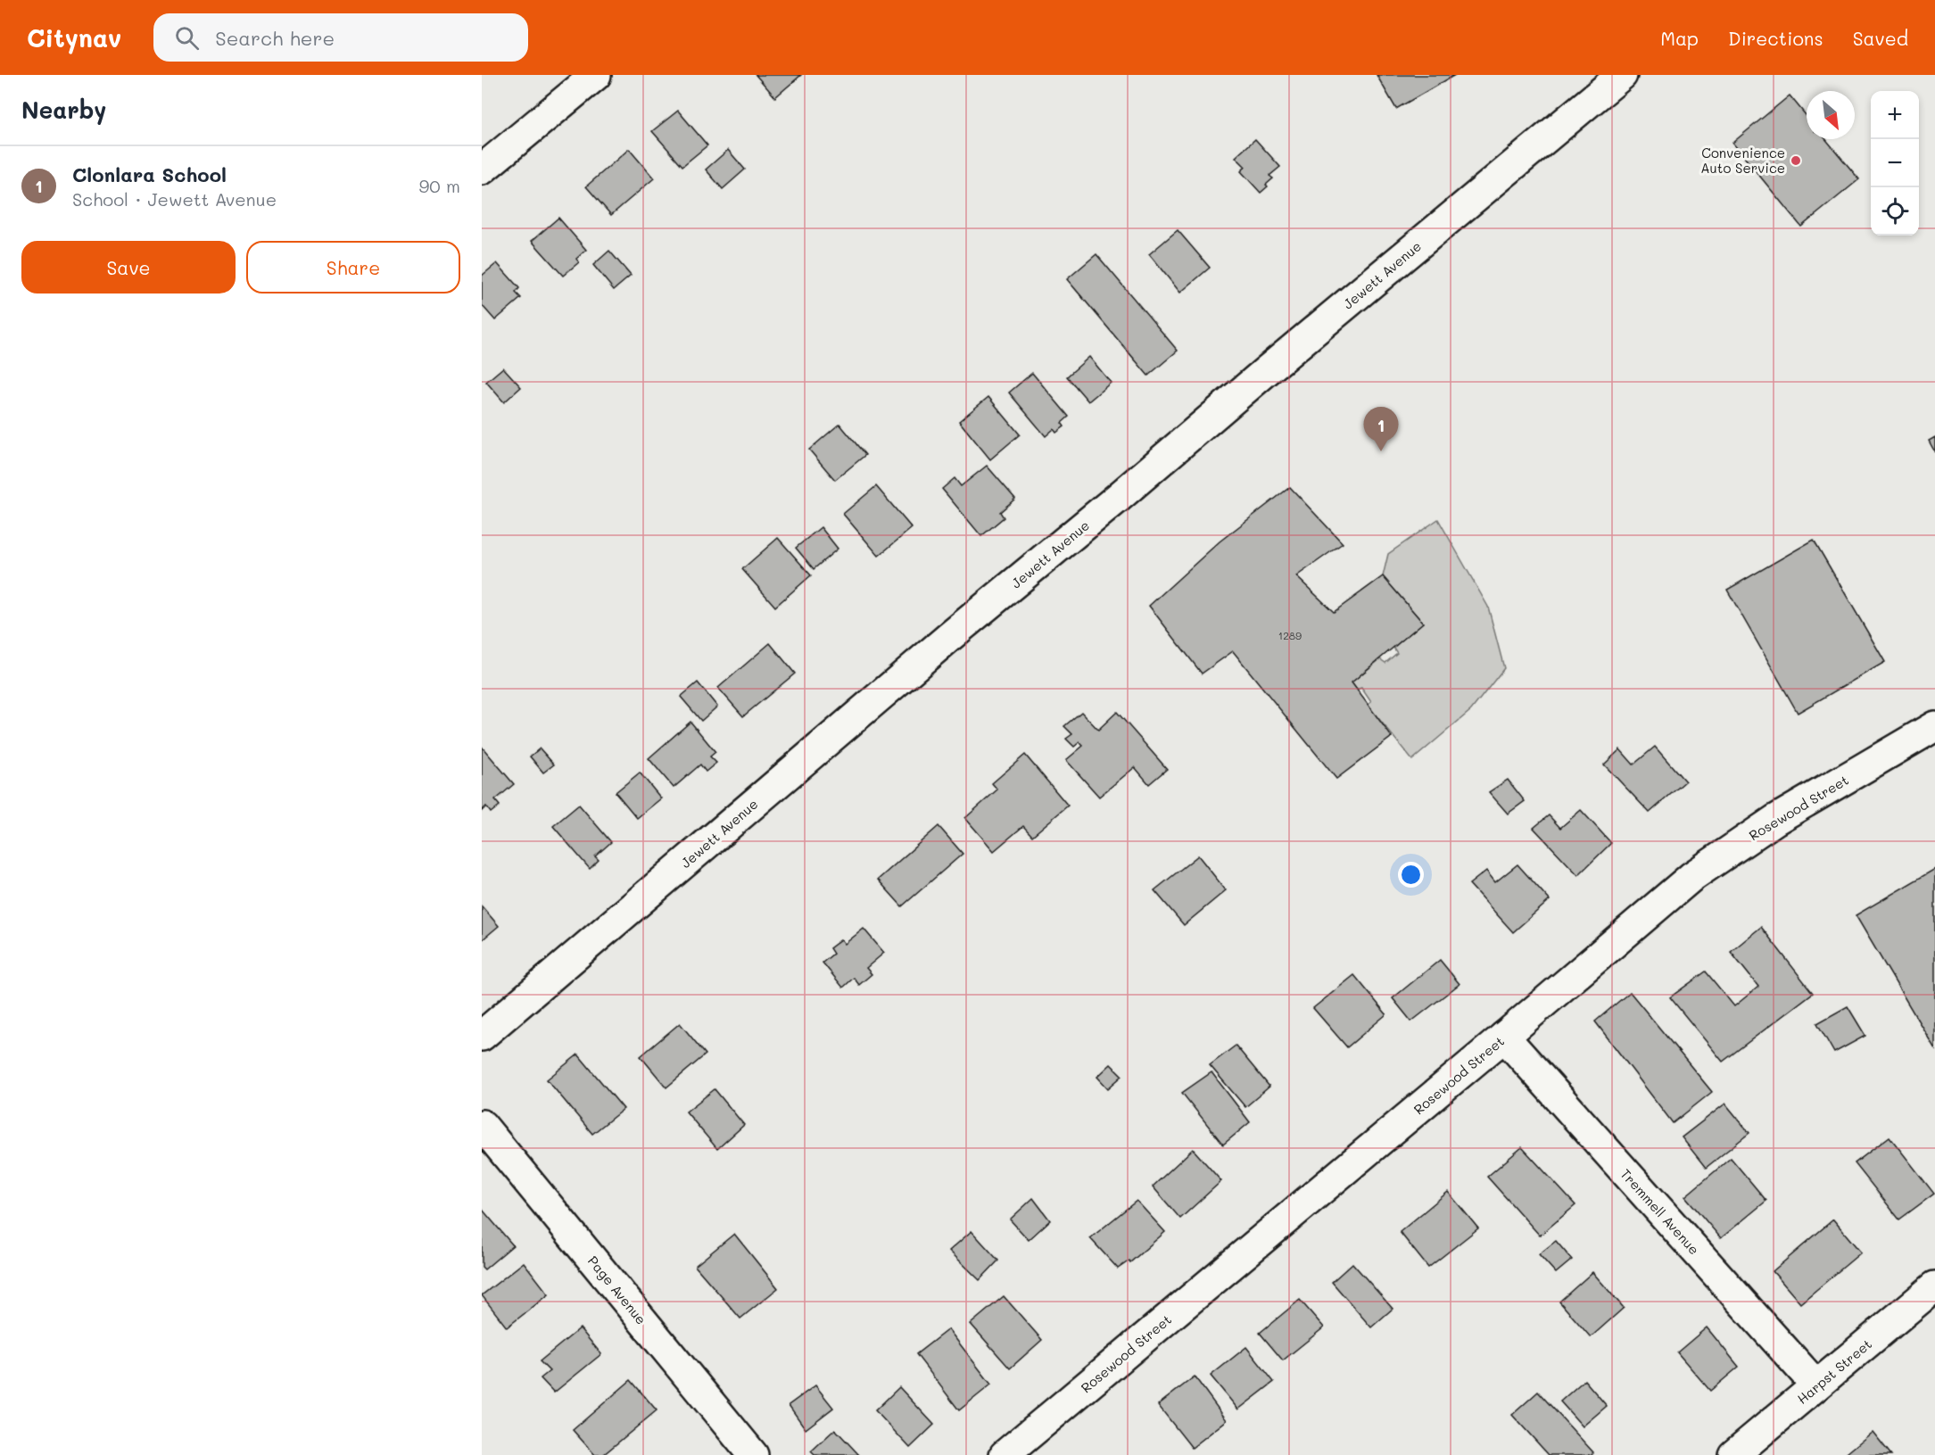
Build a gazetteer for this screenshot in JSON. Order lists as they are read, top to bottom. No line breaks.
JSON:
{"streets":{"street":["Jewett Avenue","Rosewood Street","Tremmell Avenue","Page Avenue","Harpst Street"]},"crossings":[["Rosewood Street","Tremmell Avenue"],["Tremmell Avenue","Harpst Street"]],"places":["Convenience Auto Service"],"house_numbers":["1289"],"north":"bottom right","page":{"header":"Citynav","search":"Search here","nav":["Map","Directions","Saved"],"heading":"Nearby","map_buttons":["+","−"],"list":[{"mark":"1","name":"Clonlara School","note":"School · Jewett Avenue","value":"90 m"}],"buttons":["Save","Share"],"pins":"1"}}
